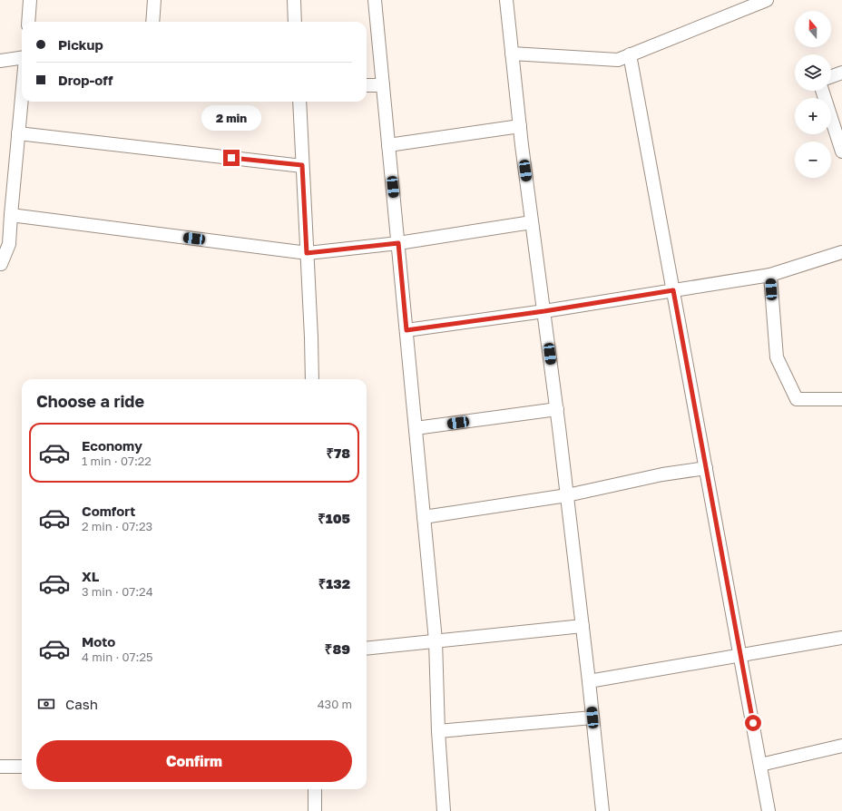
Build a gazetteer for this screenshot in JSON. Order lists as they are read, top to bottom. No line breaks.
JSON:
{"north":"top","page":{"map_buttons":["+","−"],"banner":["Pickup","Drop-off"],"bubble":"2 min","heading":"Choose a ride","list":[{"name":"Economy","note":"1 min · 07:22","value":"₹78"},{"name":"Comfort","note":"2 min · 07:23","value":"₹105"},{"name":"XL","note":"3 min · 07:24","value":"₹132"},{"name":"Moto","note":"4 min · 07:25","value":"₹89"}],"pay":["Cash","430 m"],"buttons":"Confirm"}}
